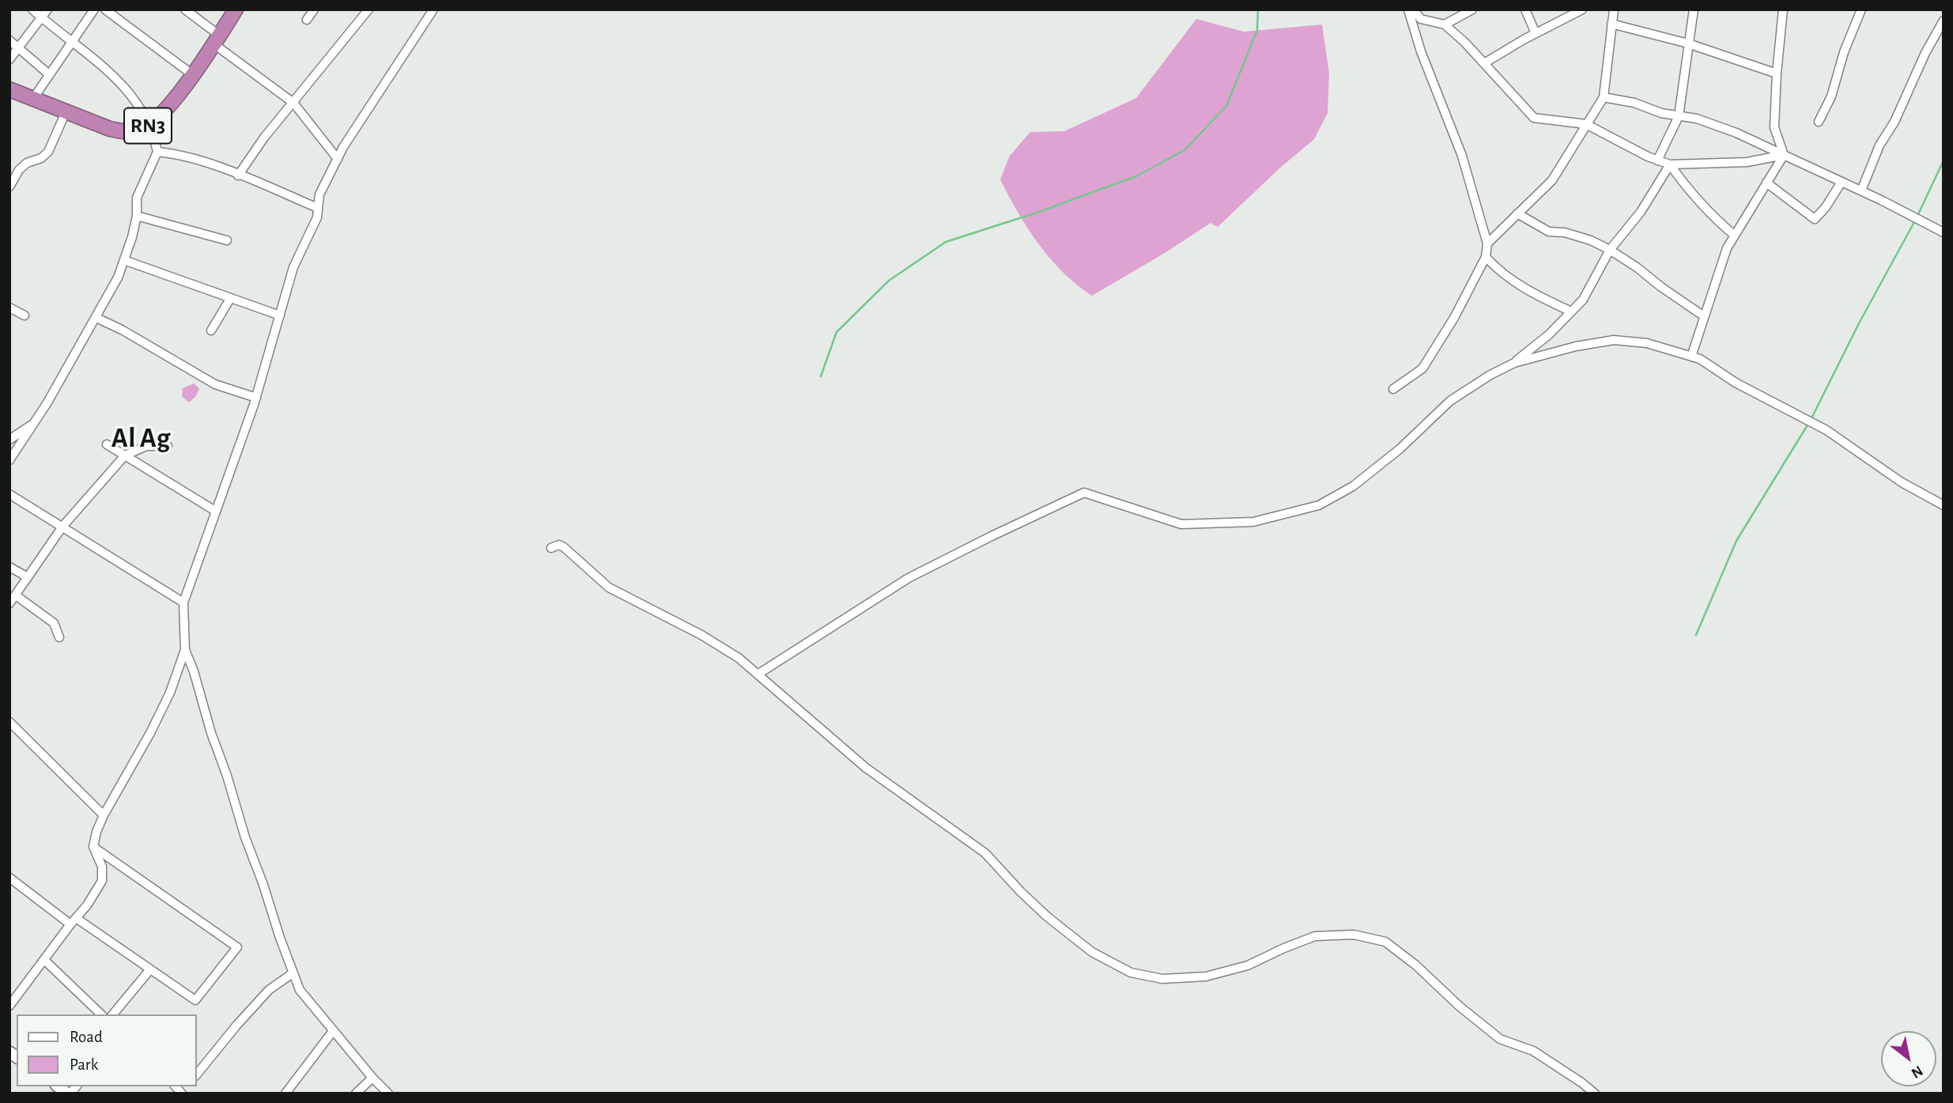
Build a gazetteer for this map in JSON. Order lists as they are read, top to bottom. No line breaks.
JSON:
{"streets":{"highway":["RN3"]},"districts":["Al Ag"],"legend":["Road","Park"],"north":"bottom right"}
